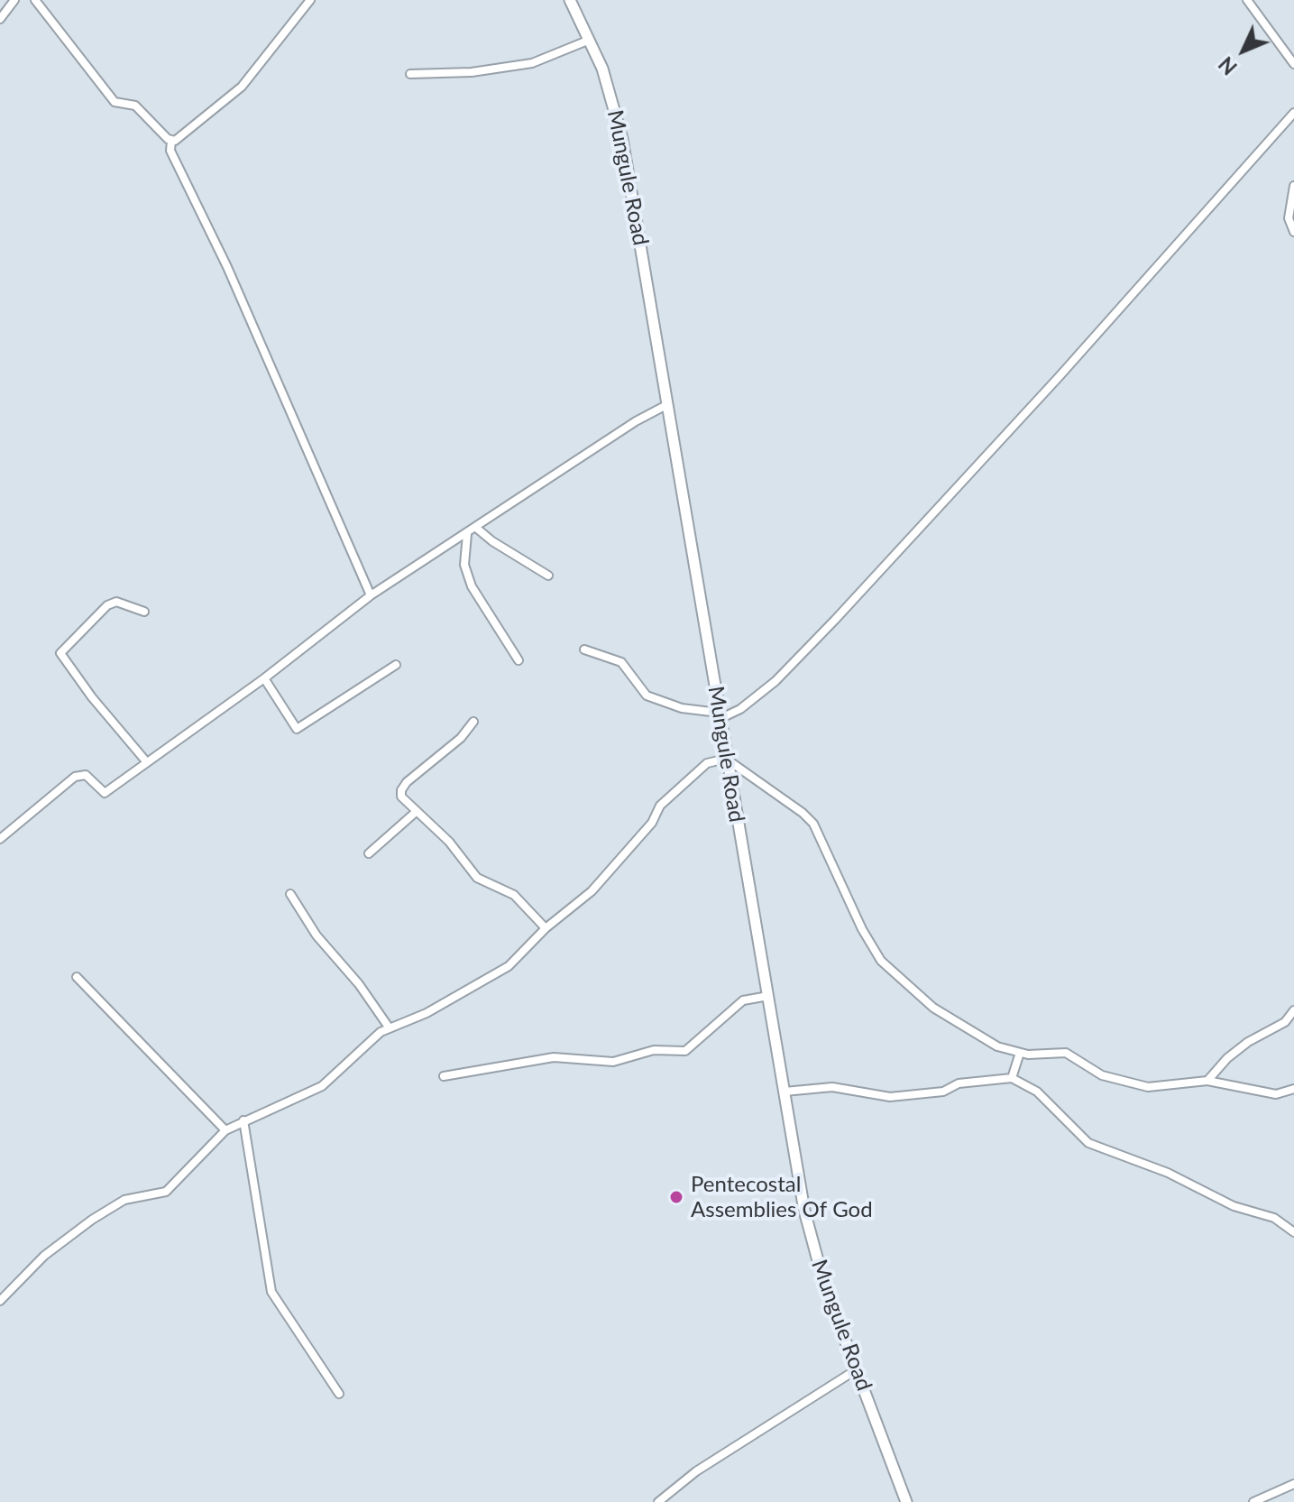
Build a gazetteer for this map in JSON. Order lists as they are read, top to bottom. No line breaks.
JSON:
{"streets":{"street":["Mungule Road"]},"places":["Pentecostal Assemblies Of God"],"north":"bottom left"}
